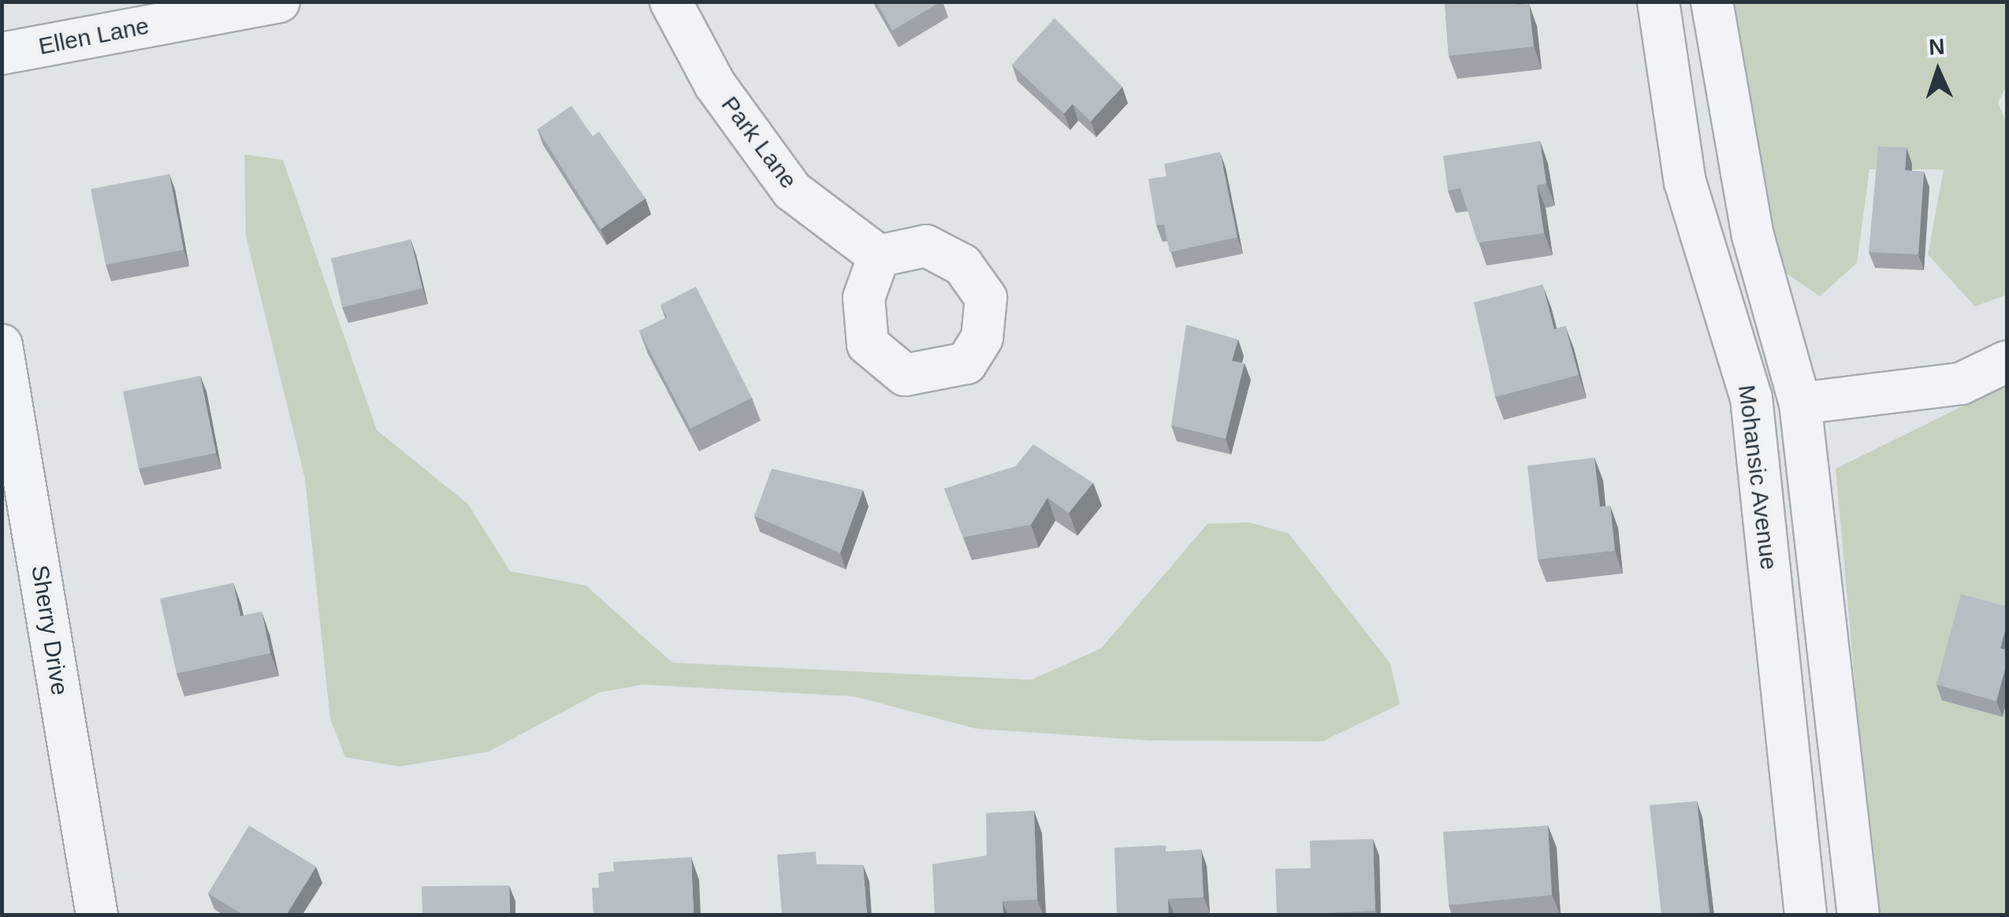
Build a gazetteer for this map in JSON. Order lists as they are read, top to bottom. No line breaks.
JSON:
{"streets":{"street":["Ellen Lane","Park Lane","Mohansic Avenue","Sherry Drive"]},"north":"top"}
